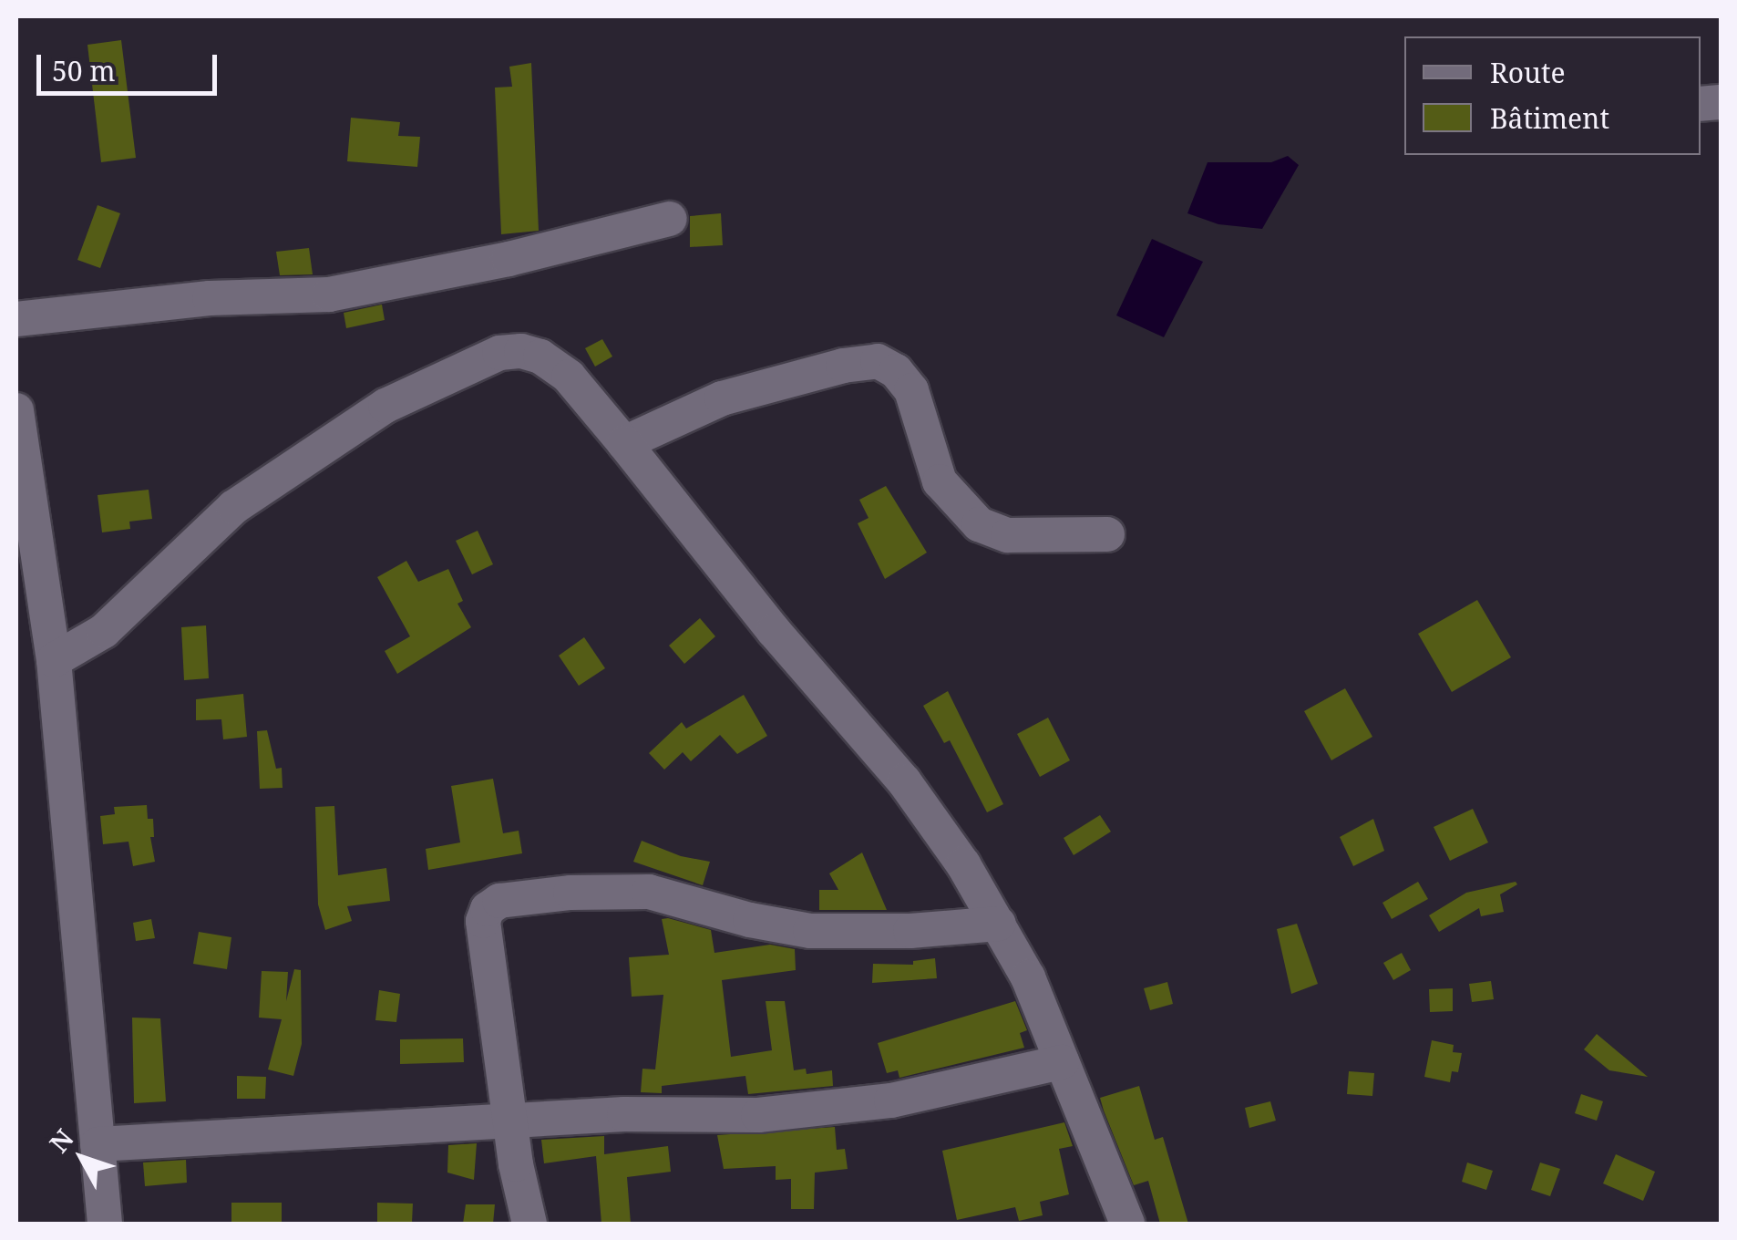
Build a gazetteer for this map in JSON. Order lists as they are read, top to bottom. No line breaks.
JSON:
{"legend":["Route","Bâtiment"],"scale_bar":"50 m","north":"top left"}
